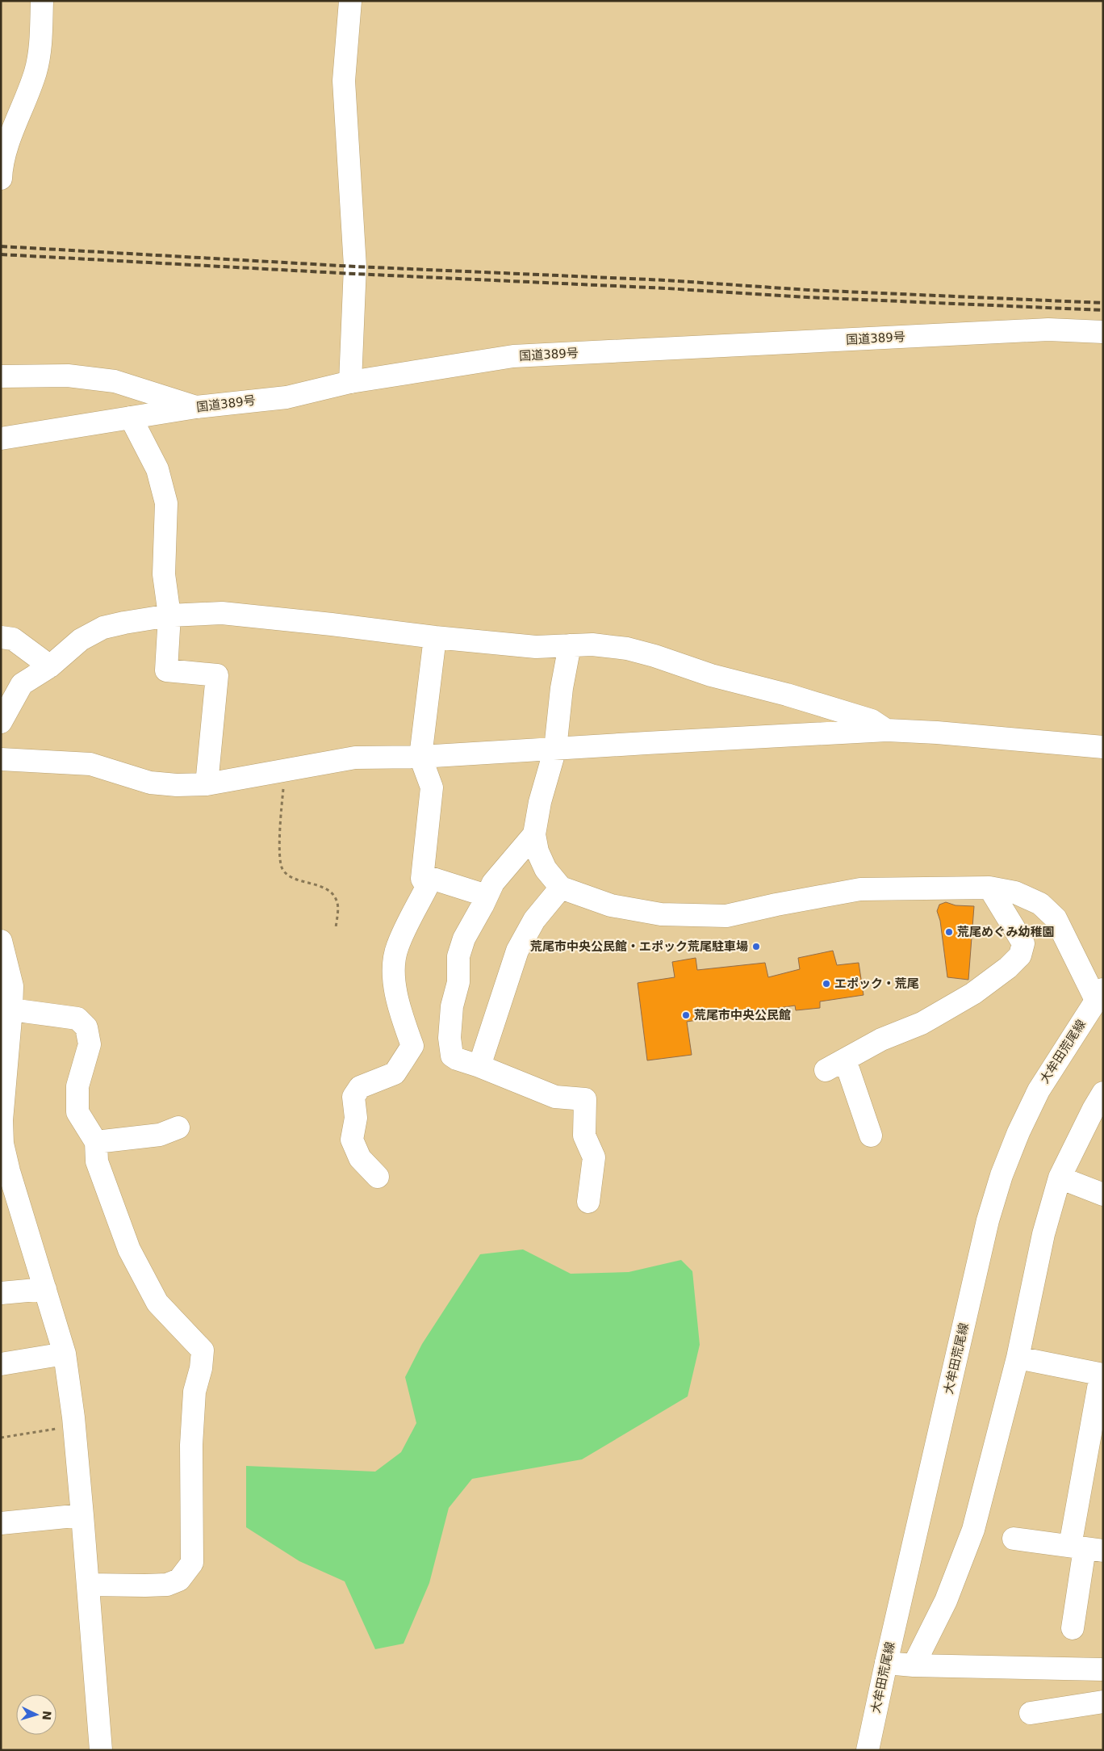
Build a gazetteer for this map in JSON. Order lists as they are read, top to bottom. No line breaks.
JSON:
{"streets":{"main road":["国道389号","大牟田荒尾線"]},"places":["荒尾めぐみ幼稚園","荒尾市中央公民館・エポック荒尾駐車場","エポック・荒尾","荒尾市中央公民館"],"north":"right"}
